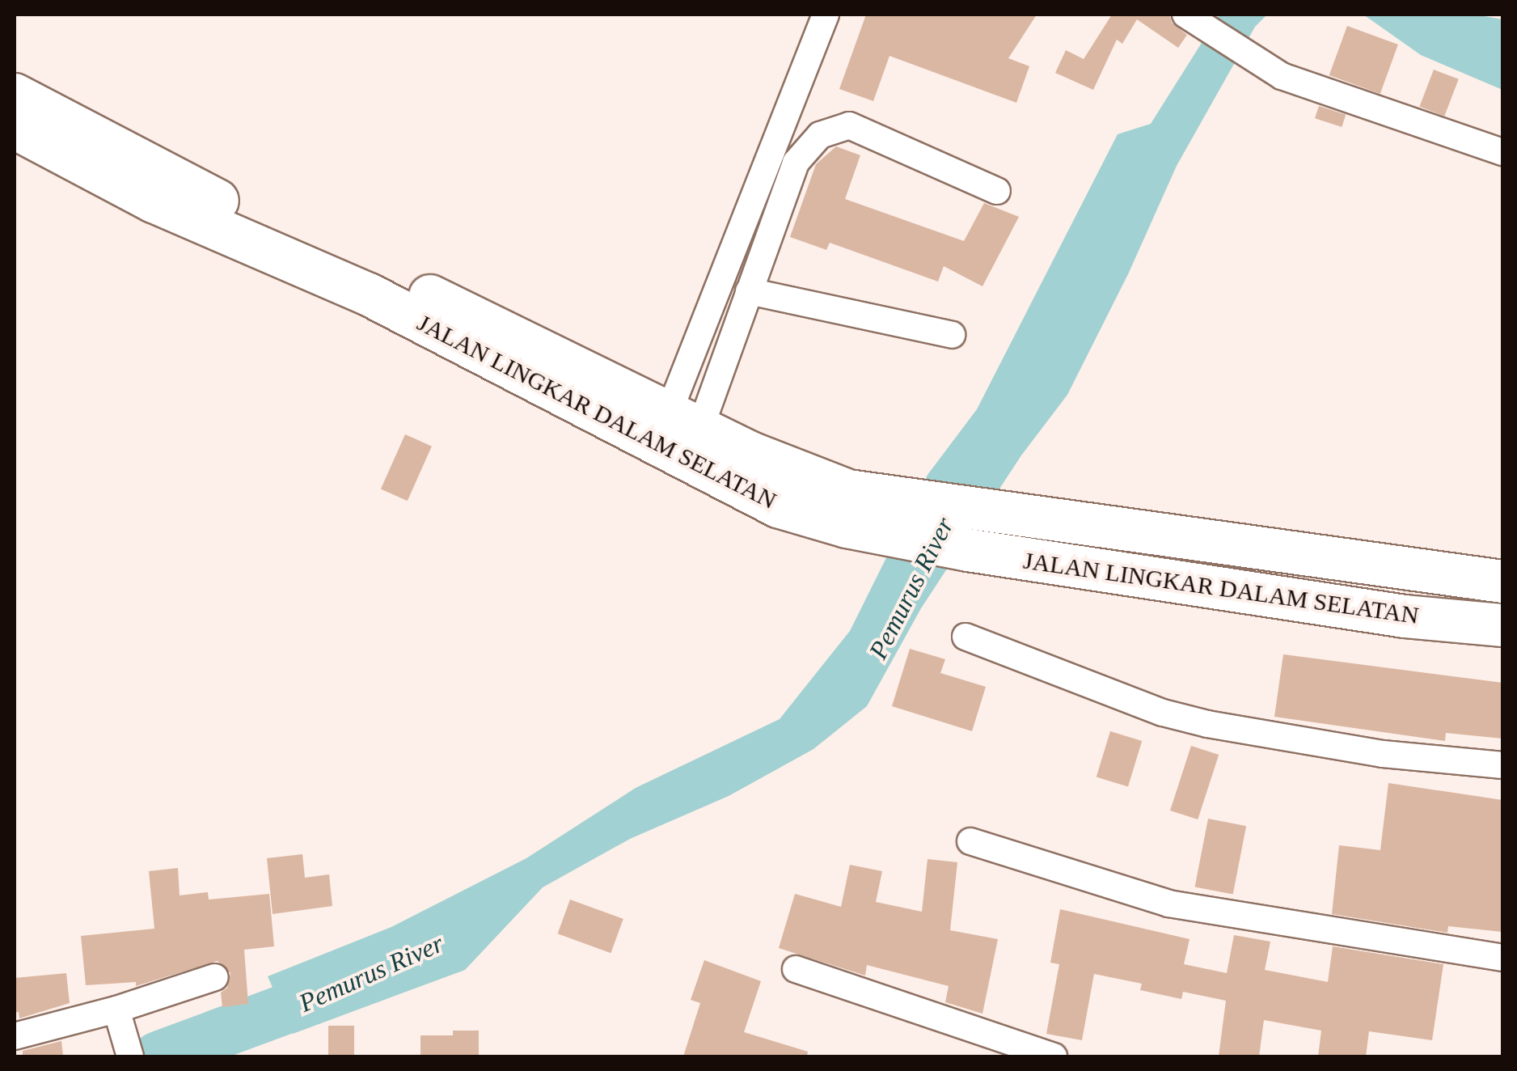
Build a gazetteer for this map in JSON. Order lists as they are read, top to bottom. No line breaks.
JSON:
{"streets":{"main road":["JALAN LINGKAR DALAM SELATAN"]},"water":["Pemurus River"]}
